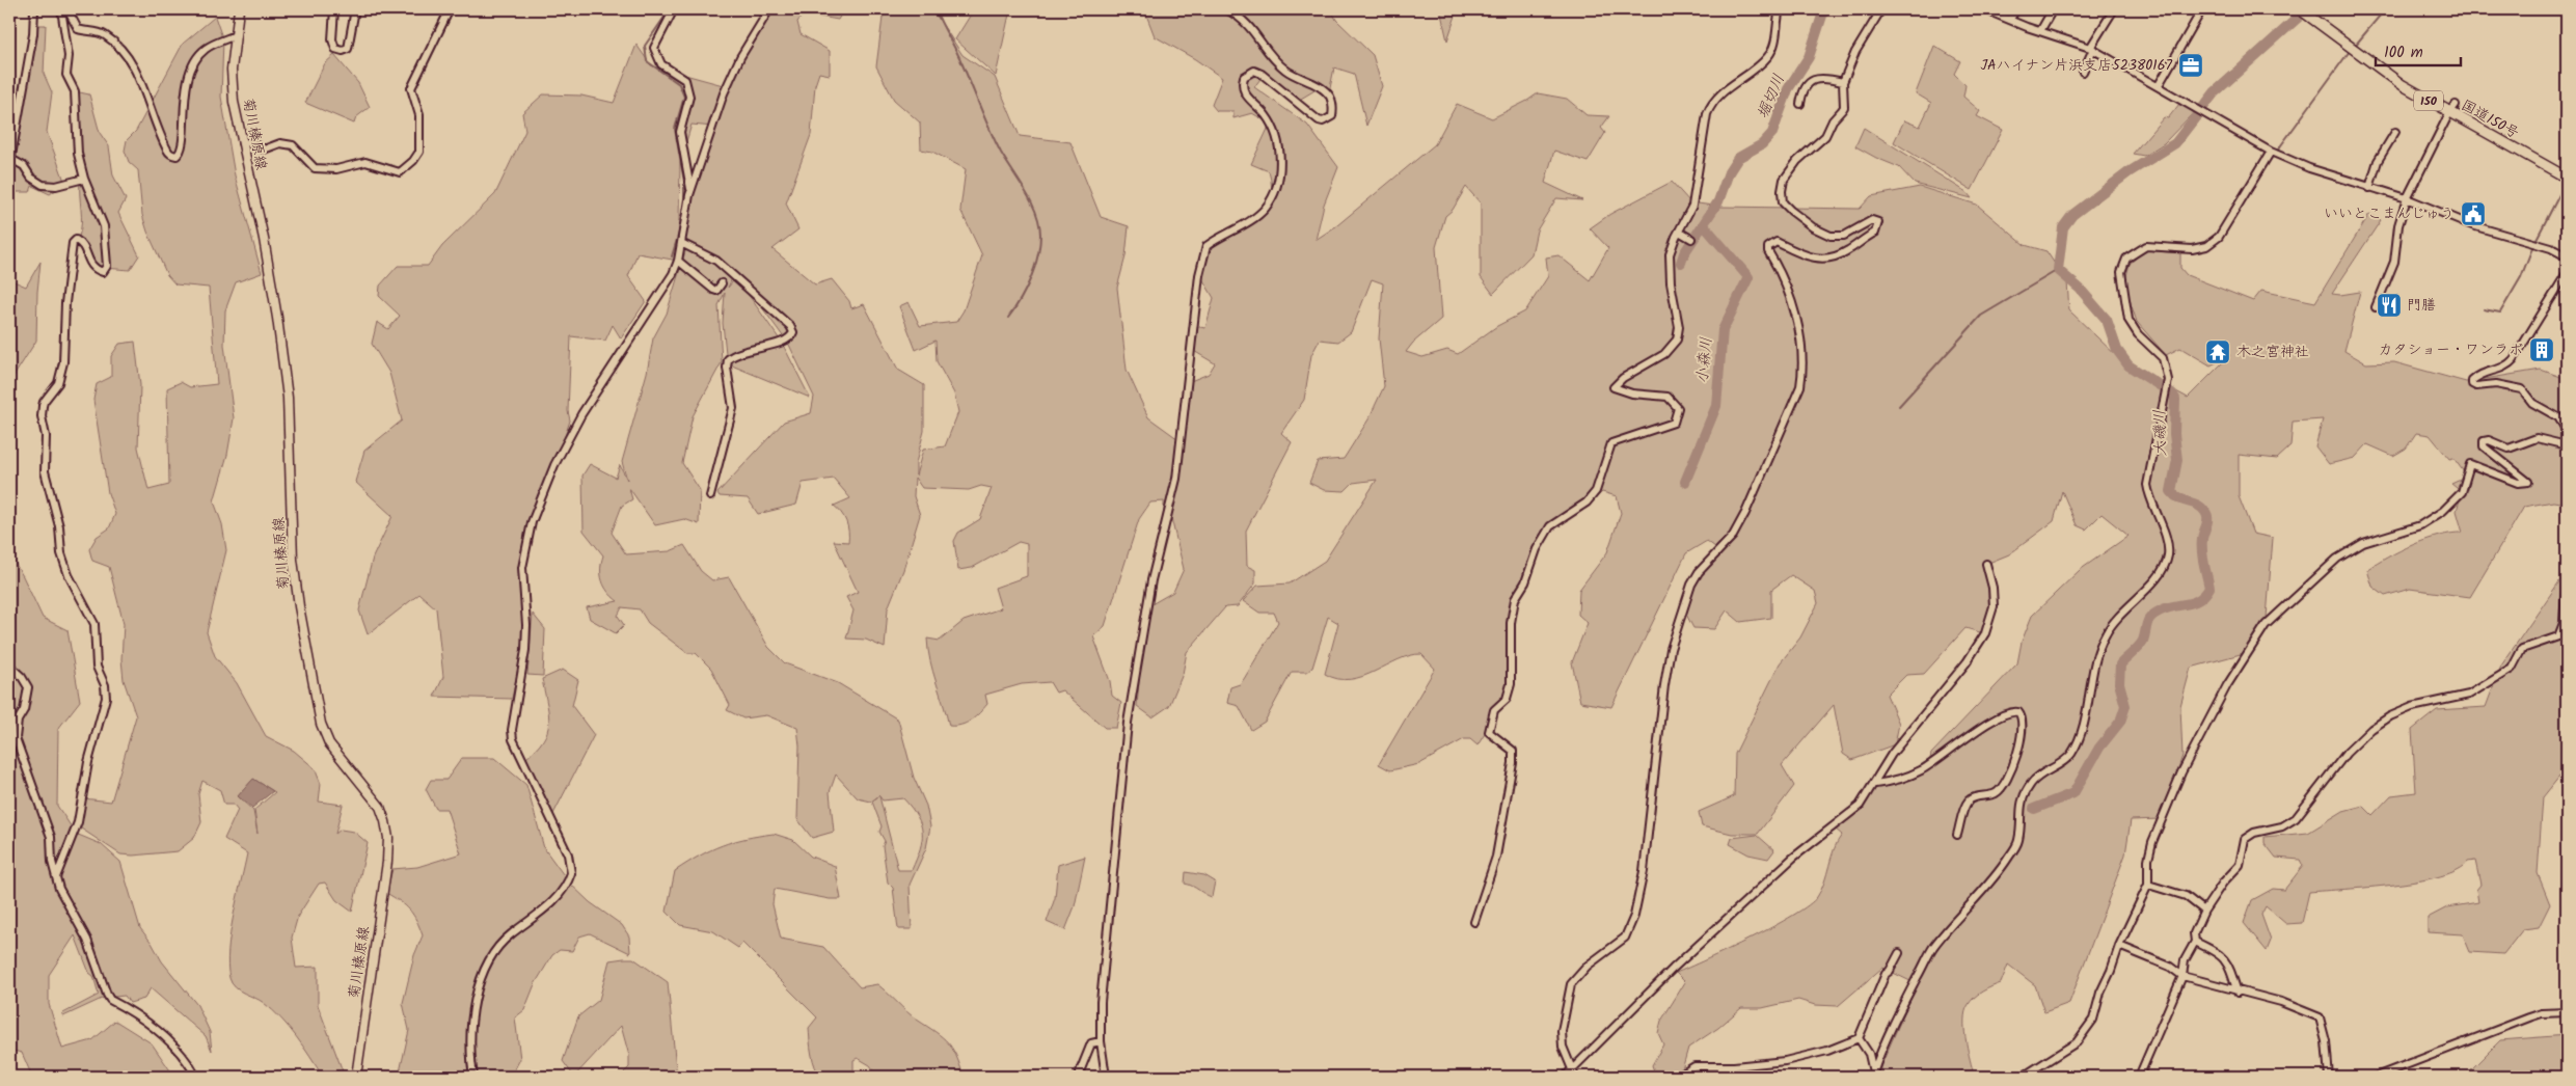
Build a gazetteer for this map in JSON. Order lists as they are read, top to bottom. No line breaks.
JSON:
{"streets":{"highway":["150","国道150号"],"main road":["菊川榛原線"]},"water":["堀切川","小森川","大磯川"],"places":{"office":["JAハイナン片浜支店52380167"],"public building":["いいとこまんじゅう"],"restaurant":["門膳"],"building":["カタショー・ワンラボ"],"temple":["木之宮神社"]},"scale_bar":"100 m"}
